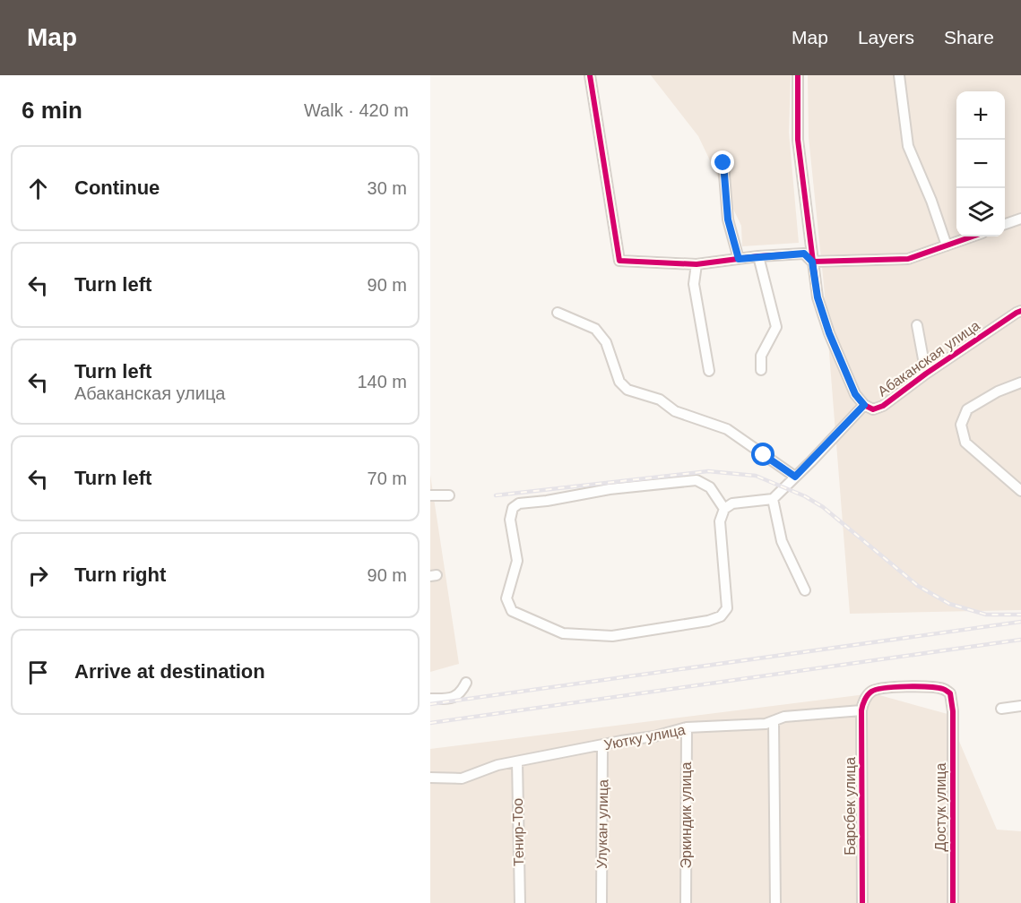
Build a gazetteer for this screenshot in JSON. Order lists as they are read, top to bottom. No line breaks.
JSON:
{"streets":{"street":["Абаканская улица","Уютку улица","Барсбек улица","Достук улица","Эркиндик улица","Улукан улица","Тенир-Тоо"]},"crossings":[["Уютку улица","Барсбек улица"],["Уютку улица","Достук улица"],["Уютку улица","Эркиндик улица"],["Уютку улица","Улукан улица"],["Уютку улица","Тенир-Тоо"],["Барсбек улица","Достук улица"]],"page":{"header":"Map","nav":["Map","Layers","Share"],"heading":["6 min","Walk · 420 m"],"map_buttons":["+","−"],"list":[["Continue","30 m"],["Turn left","90 m"],["Turn left","Абаканская улица","140 m"],["Turn left","70 m"],["Turn right","90 m"],"Arrive at destination"]}}
